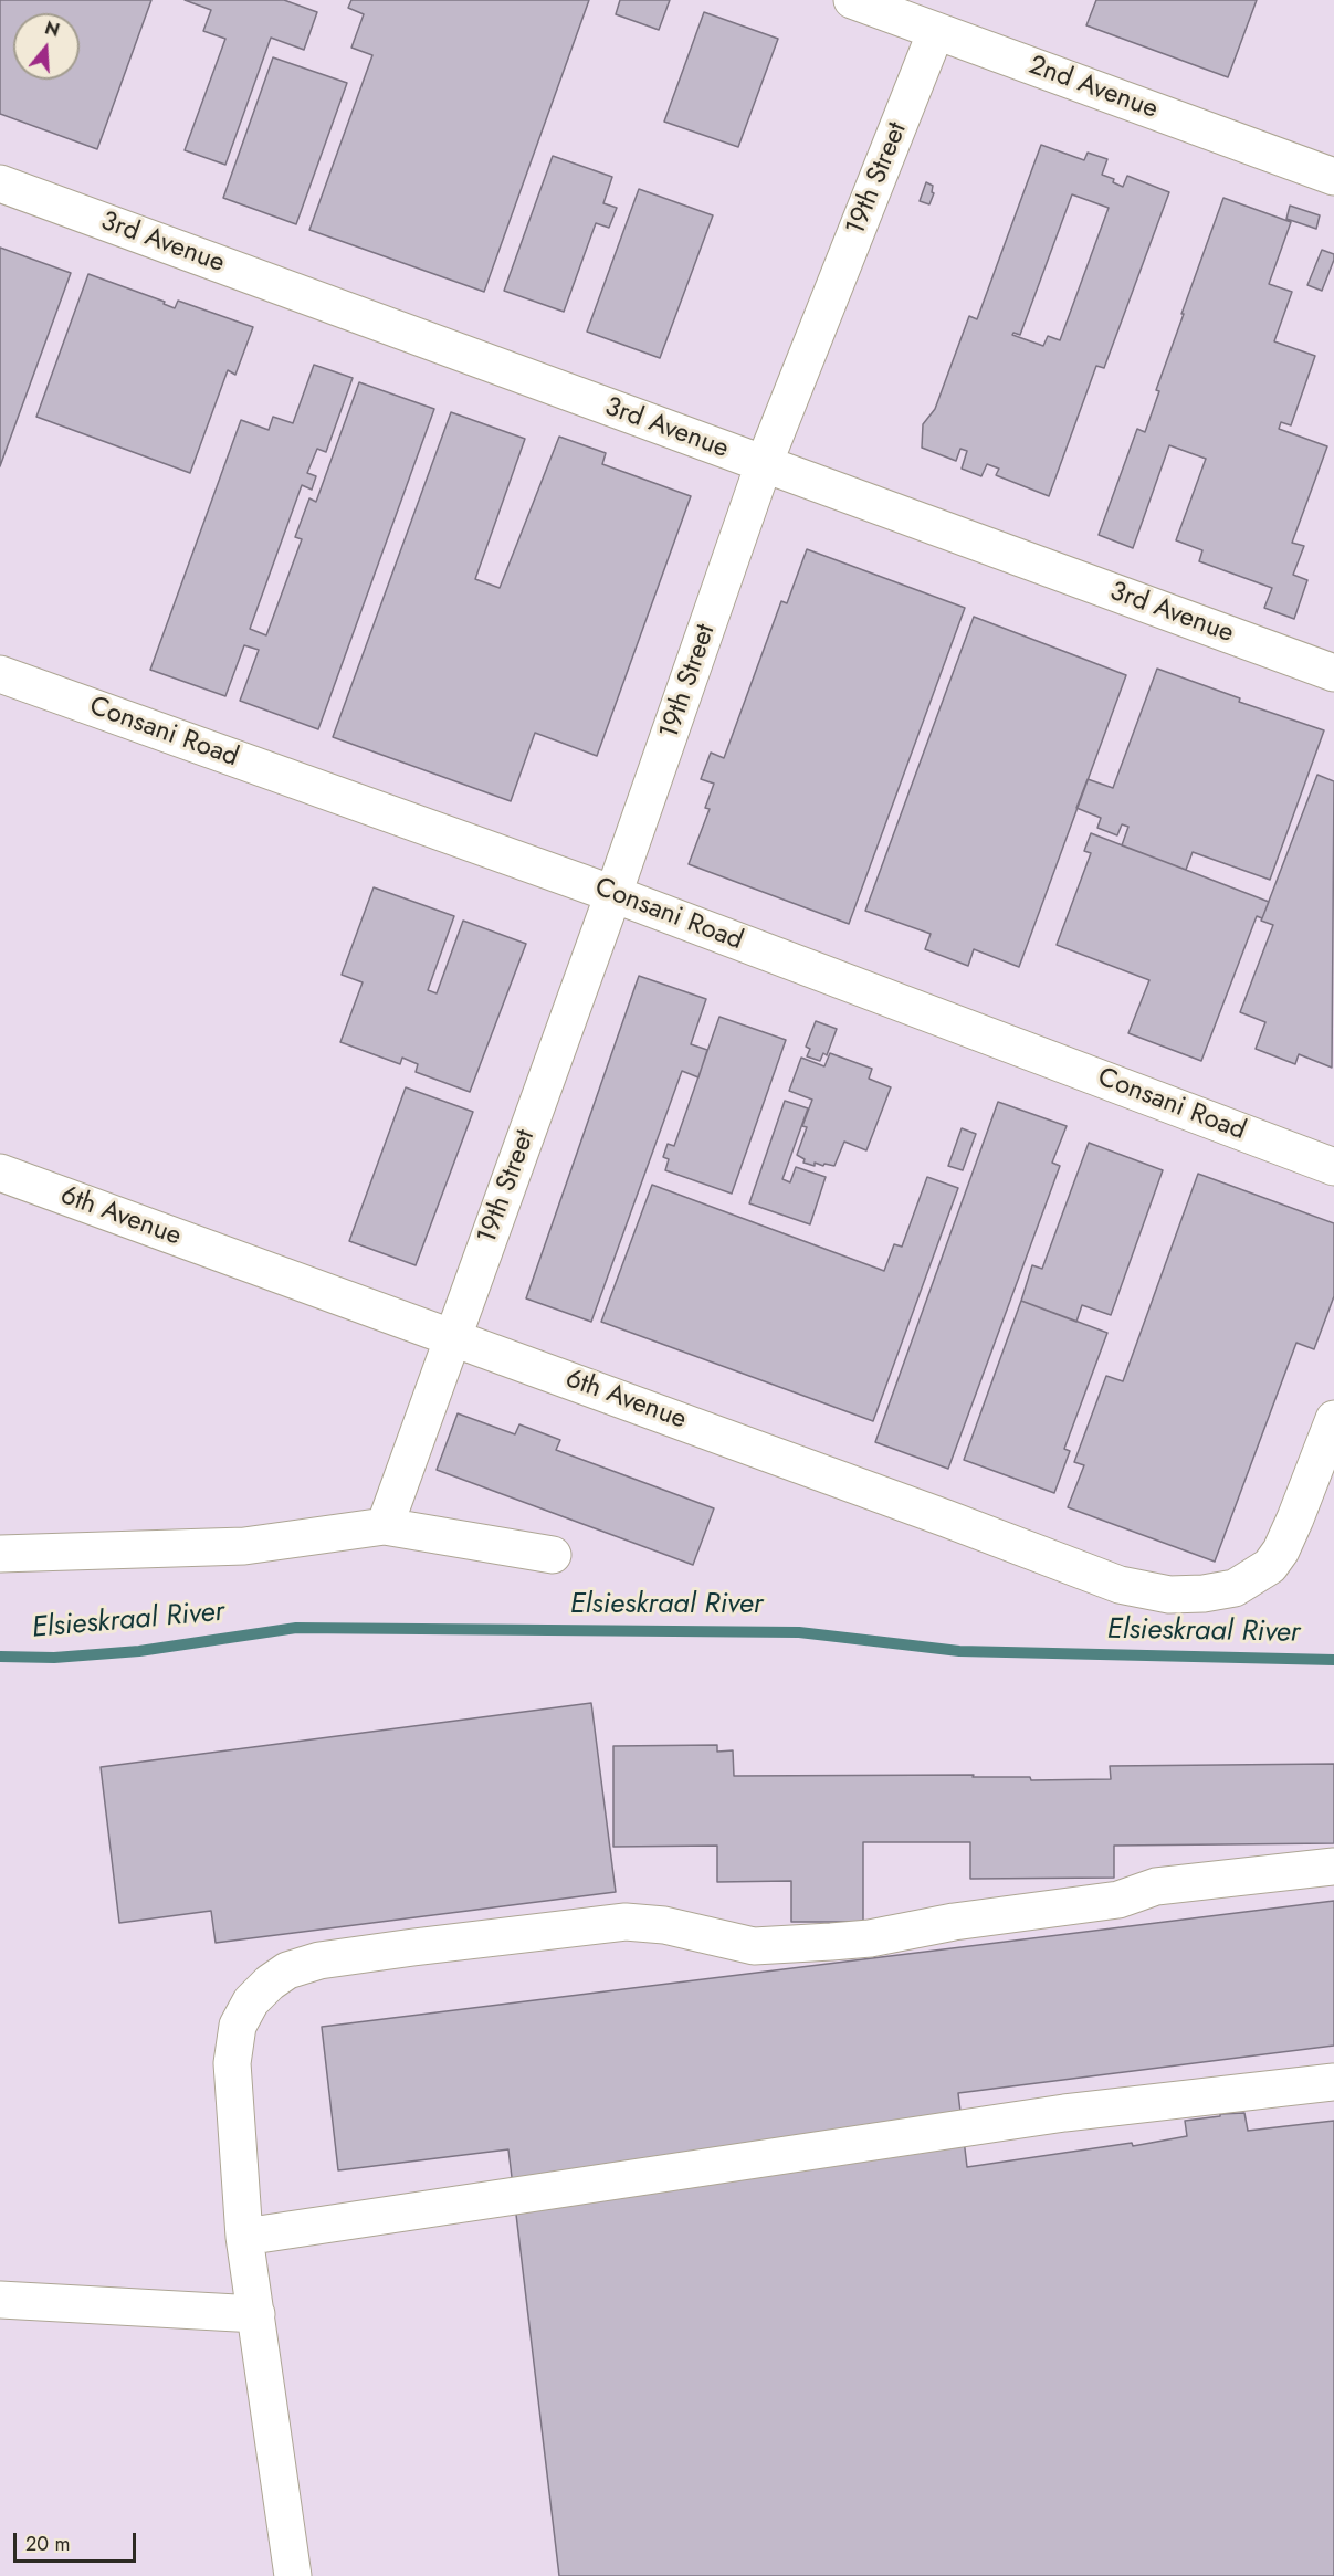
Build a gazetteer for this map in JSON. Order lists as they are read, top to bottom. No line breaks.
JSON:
{"streets":{"lane":["2nd Avenue","19th Street","3rd Avenue","Consani Road","6th Avenue"]},"crossings":[["2nd Avenue","19th Street"],["19th Street","3rd Avenue"],["19th Street","Consani Road"],["19th Street","6th Avenue"]],"water":["Elsieskraal River"],"scale_bar":"20 m","north":"top"}
